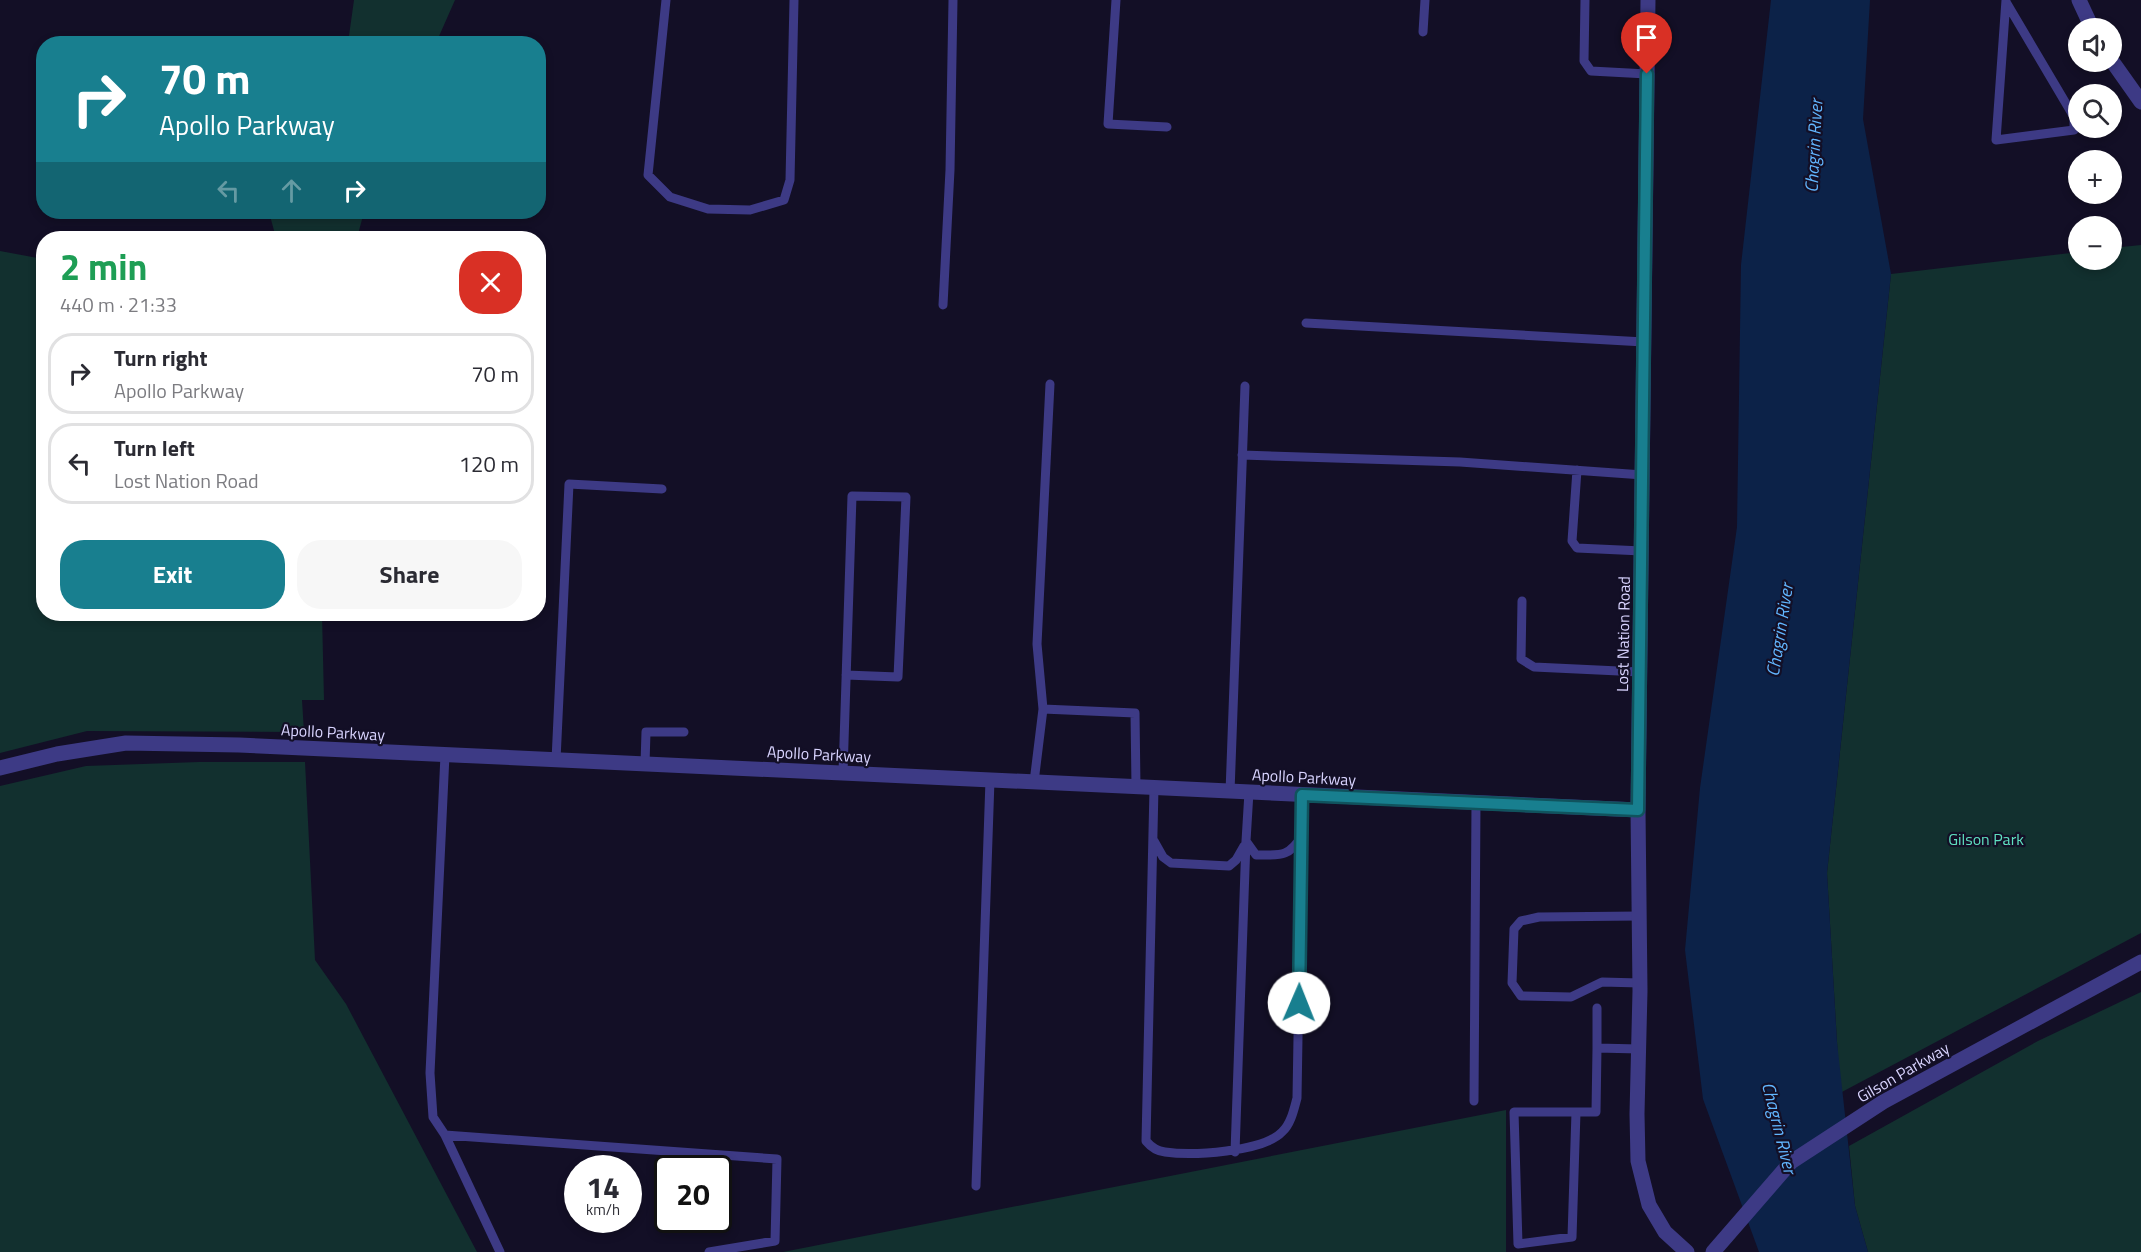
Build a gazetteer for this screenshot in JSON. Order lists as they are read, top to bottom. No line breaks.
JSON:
{"streets":{"street":["Lost Nation Road","Apollo Parkway","Gilson Parkway"]},"crossings":[["Lost Nation Road","Apollo Parkway"]],"water":["Chagrin River"],"parks":["Gilson Park"],"page":{"map_buttons":["+","−"],"turn":["70 m","Apollo Parkway"],"heading":["2 min","440 m · 21:33"],"list":[{"name":"Turn right","note":"Apollo Parkway","value":"70 m"},{"name":"Turn left","note":"Lost Nation Road","value":"120 m"}],"buttons":["Exit","Share"],"speed":"14 km/h","limit":"20"}}
